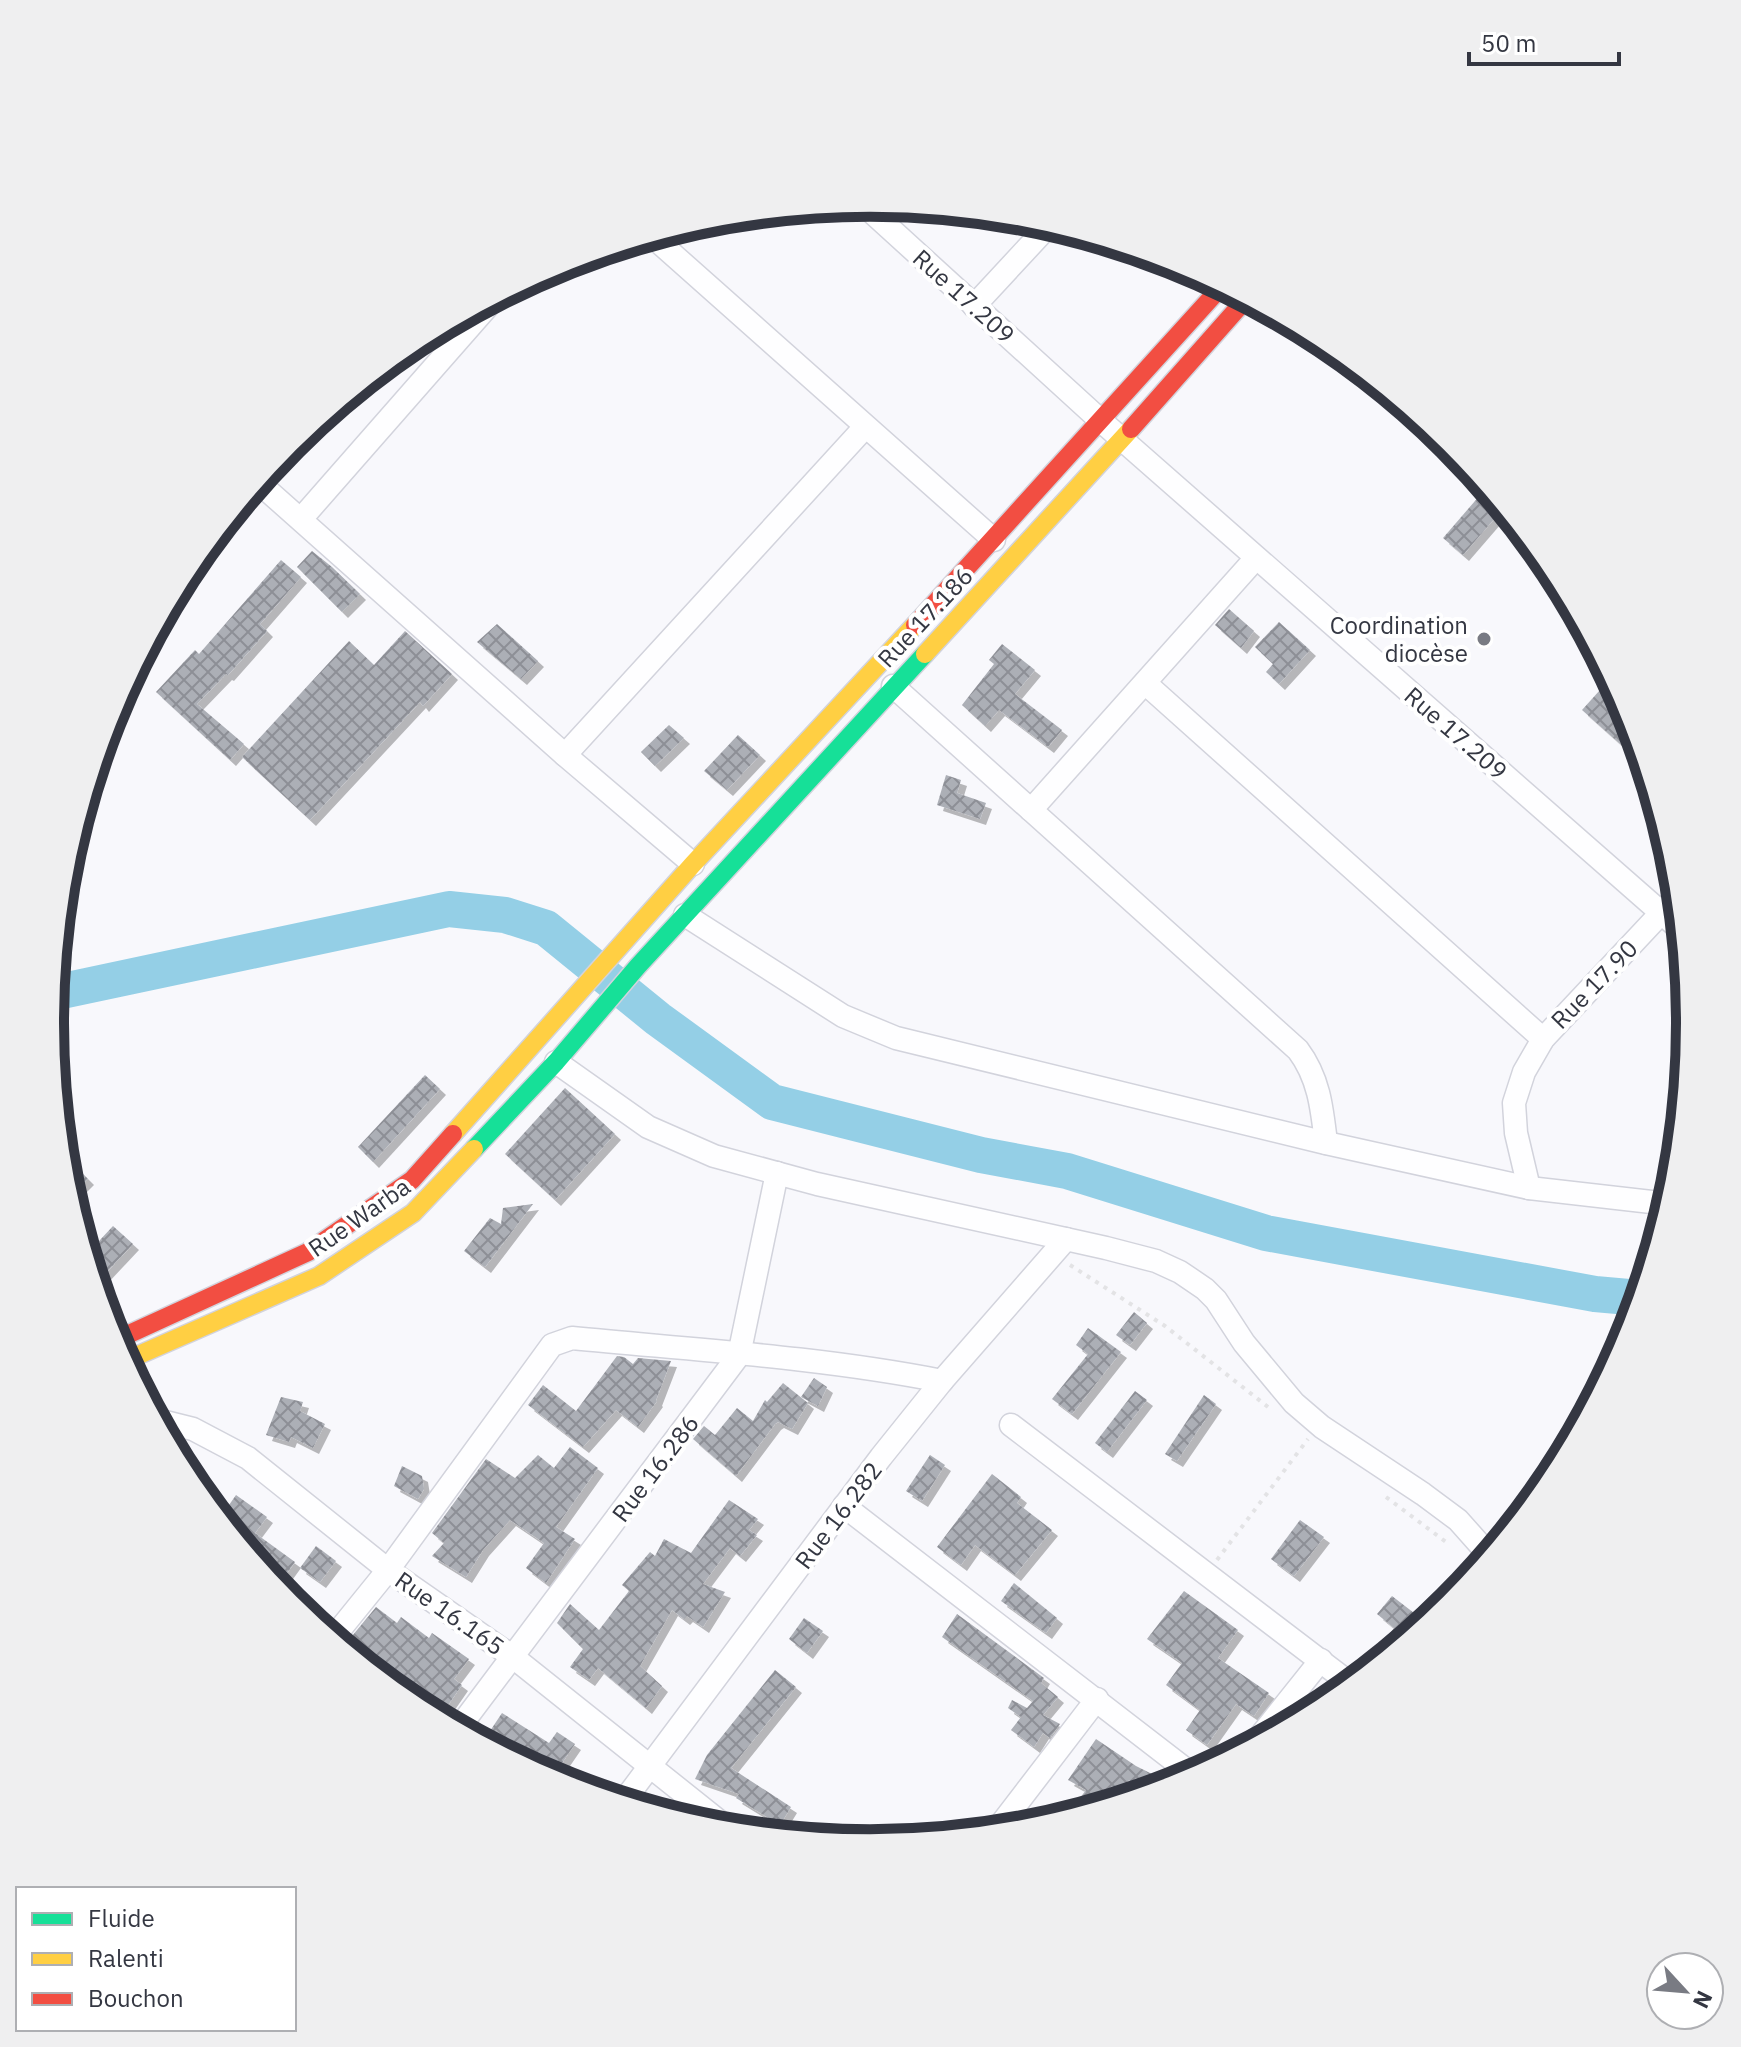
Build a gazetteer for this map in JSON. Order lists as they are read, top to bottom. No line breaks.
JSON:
{"streets":{"main road":["Rue 17.186","Rue Warba"],"street":["Rue 17.209","Rue 17.90","Rue 16.286","Rue 16.282","Rue 16.165"]},"crossings":[["Rue 17.209","Rue 17.186"],["Rue 17.209","Rue 17.90"],["Rue 17.186","Rue Warba"],["Rue 16.286","Rue 16.165"],["Rue 16.282","Rue 16.165"]],"places":["Coordination diocèse"],"legend":["Fluide","Ralenti","Bouchon"],"scale_bar":"50 m","north":"bottom right"}
